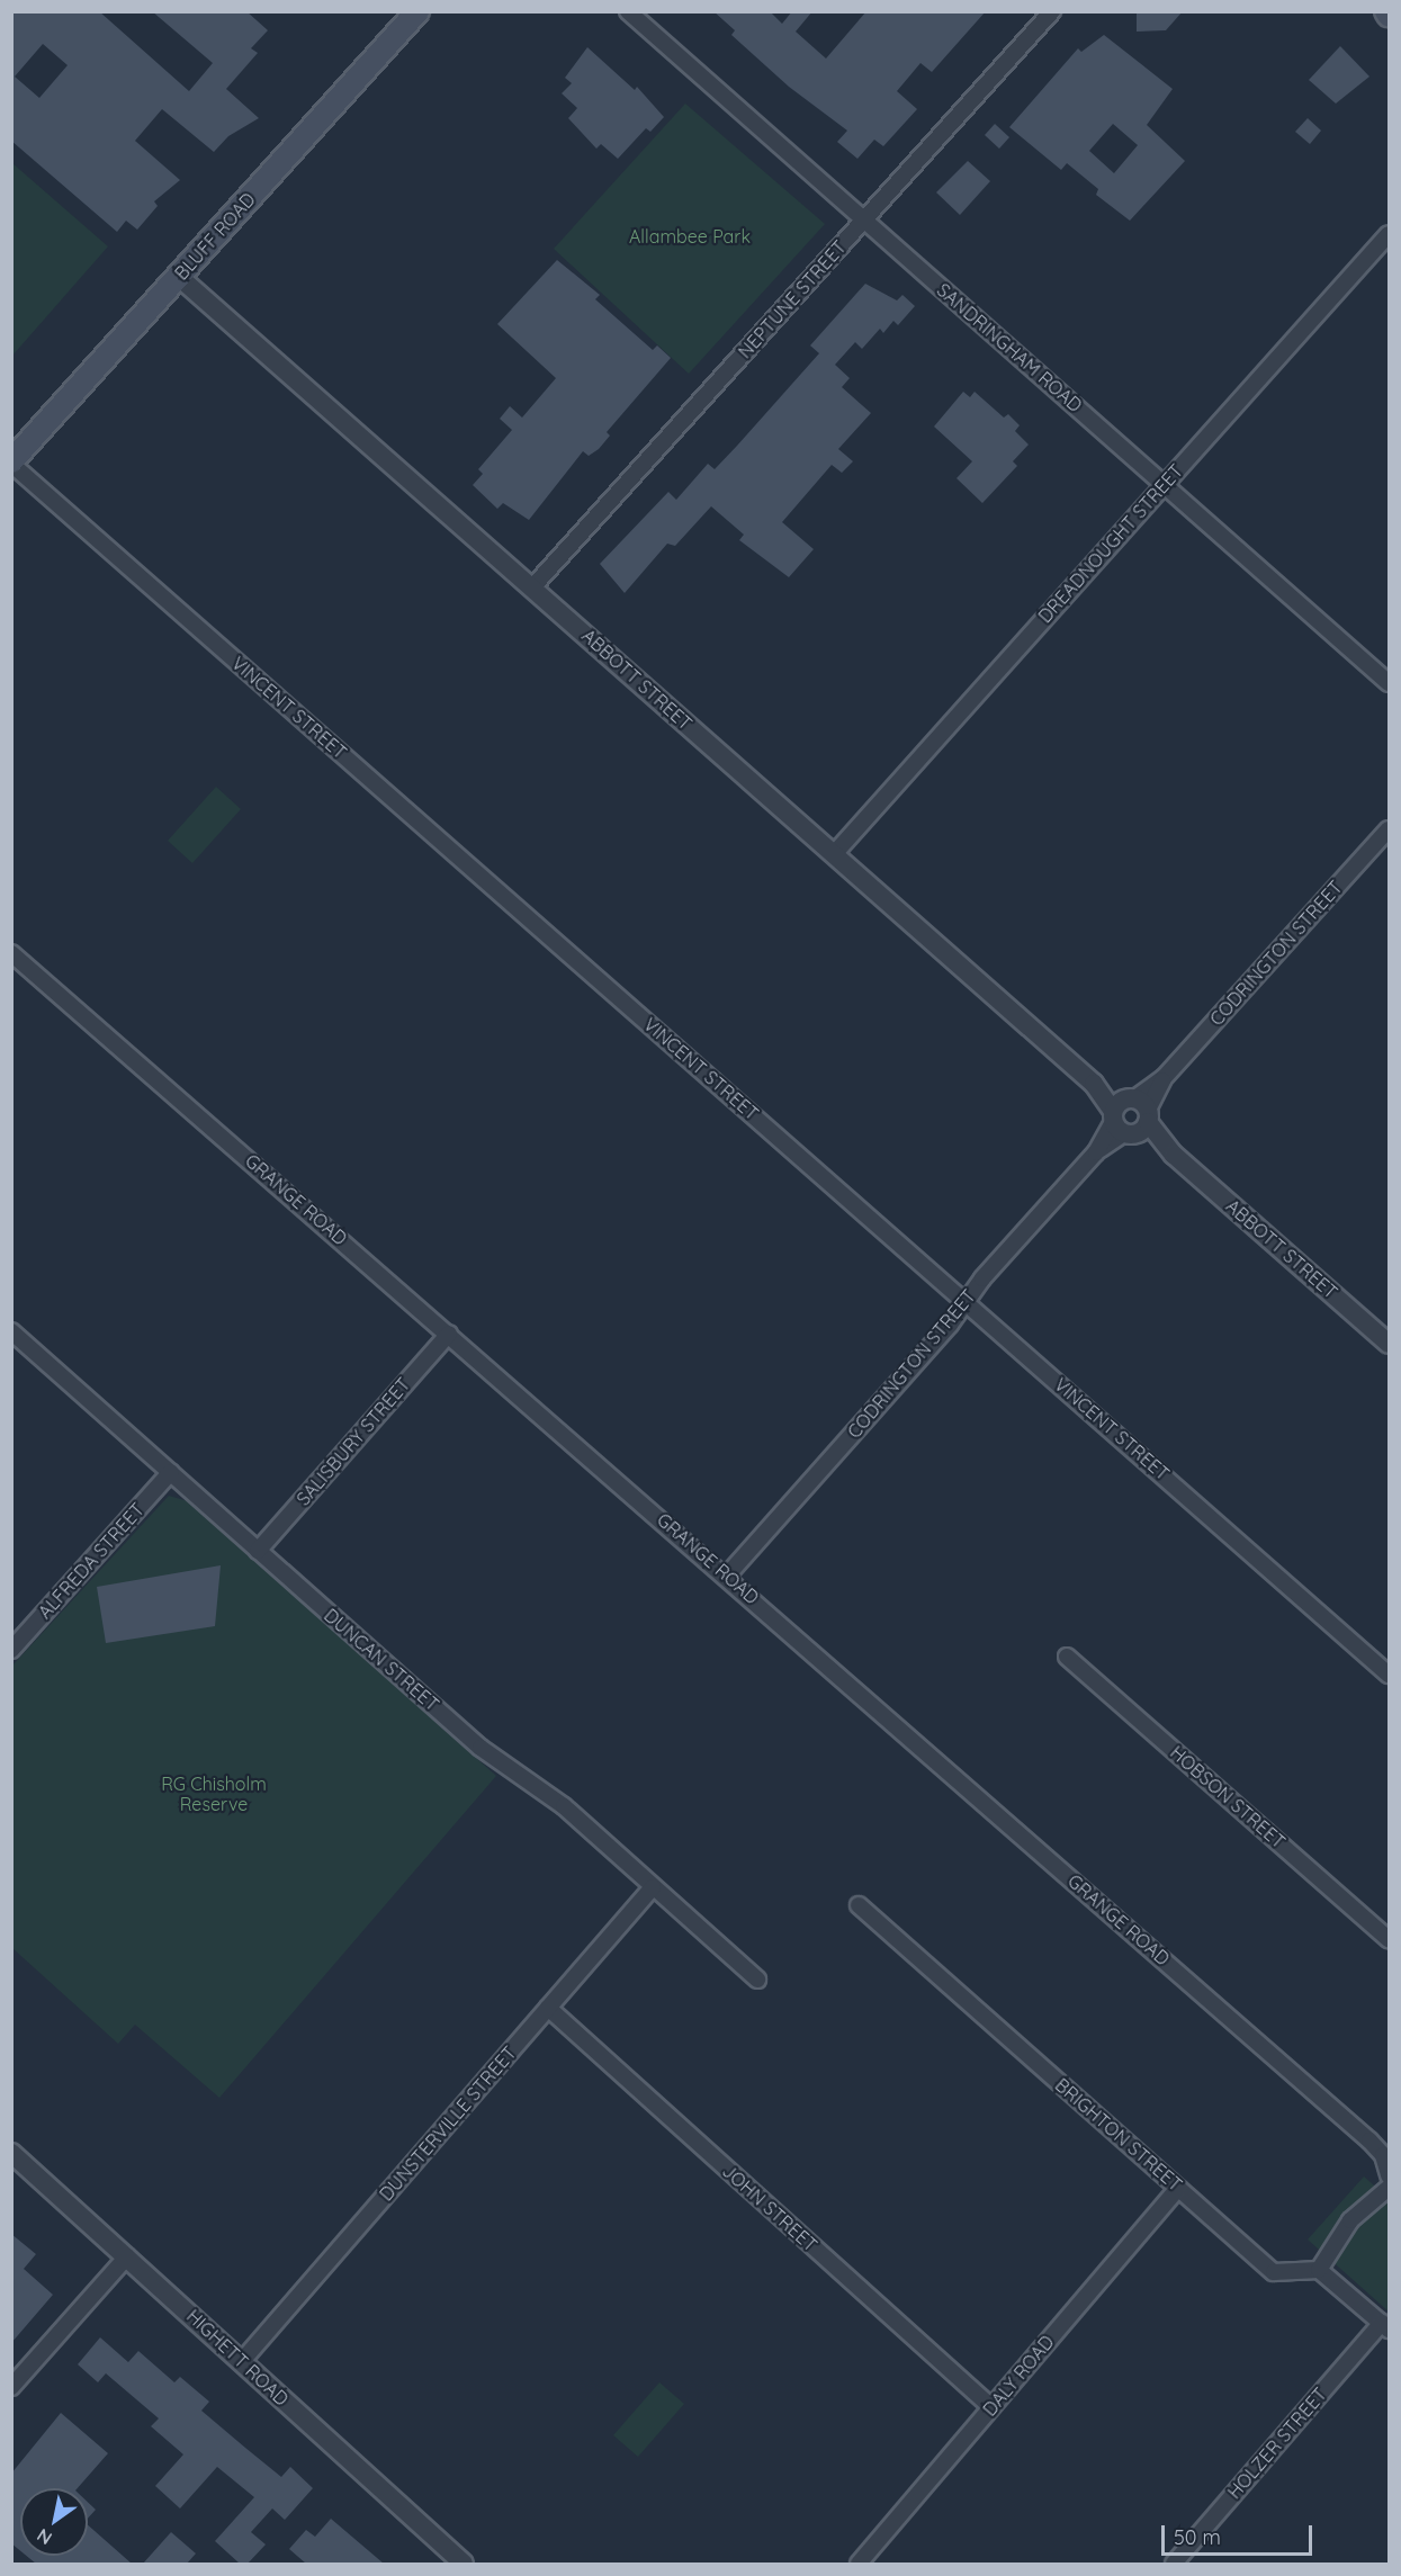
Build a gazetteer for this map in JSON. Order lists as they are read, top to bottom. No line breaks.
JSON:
{"streets":{"main road":["BLUFF ROAD"],"street":["NEPTUNE STREET","SANDRINGHAM ROAD","DREADNOUGHT STREET","ABBOTT STREET","VINCENT STREET","CODRINGTON STREET","GRANGE ROAD","SALISBURY STREET","ALFREDA STREET","DUNCAN STREET","HOBSON STREET","DUNSTERVILLE STREET","BRIGHTON STREET","JOHN STREET","HIGHETT ROAD","DALY ROAD","HOLZER STREET"]},"crossings":[["BLUFF ROAD","ABBOTT STREET"],["BLUFF ROAD","VINCENT STREET"],["NEPTUNE STREET","SANDRINGHAM ROAD"],["NEPTUNE STREET","ABBOTT STREET"],["SANDRINGHAM ROAD","DREADNOUGHT STREET"],["DREADNOUGHT STREET","ABBOTT STREET"],["ABBOTT STREET","CODRINGTON STREET"],["VINCENT STREET","CODRINGTON STREET"],["CODRINGTON STREET","GRANGE ROAD"],["GRANGE ROAD","SALISBURY STREET"],["SALISBURY STREET","DUNCAN STREET"],["ALFREDA STREET","DUNCAN STREET"],["DUNCAN STREET","DUNSTERVILLE STREET"],["DUNSTERVILLE STREET","JOHN STREET"],["DUNSTERVILLE STREET","HIGHETT ROAD"],["BRIGHTON STREET","DALY ROAD"],["JOHN STREET","DALY ROAD"]],"parks":["Allambee Park","RG Chisholm Reserve"],"scale_bar":"50 m","north":"bottom left"}
